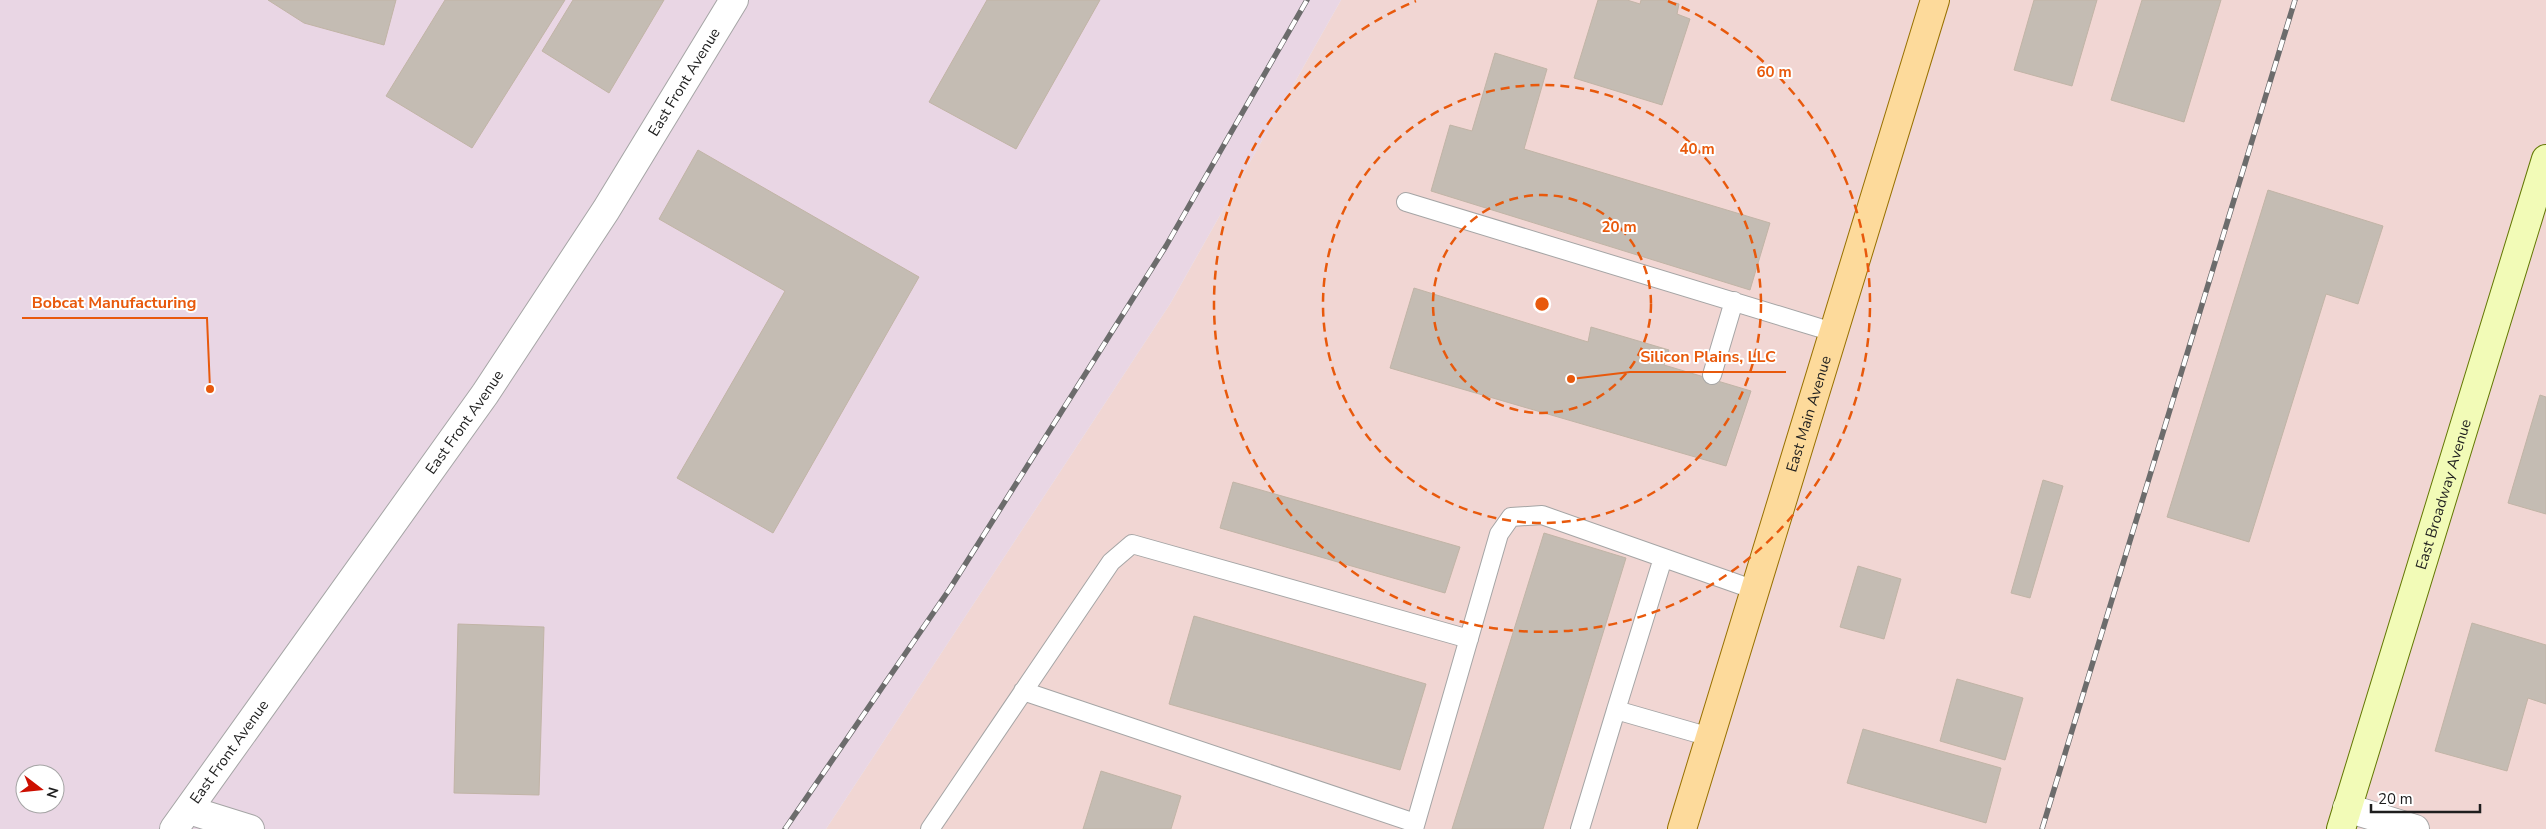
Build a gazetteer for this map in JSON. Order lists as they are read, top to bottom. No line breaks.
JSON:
{"streets":{"main road":["East Main Avenue"],"street":["East Front Avenue","East Broadway Avenue"]},"places":["Silicon Plains, LLC","Bobcat Manufacturing"],"scale_bar":"20 m","north":"right","rings":["60 m","40 m","20 m"]}
